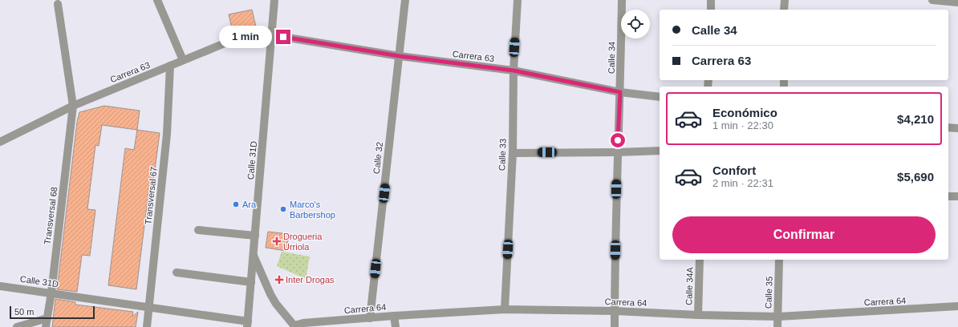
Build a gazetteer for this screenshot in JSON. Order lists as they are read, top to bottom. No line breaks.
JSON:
{"streets":{"street":["Carrera 63","Calle 34","Calle 33","Calle 32","Calle 31D","Transversal 67","Transversal 68","Calle 34A","Calle 35","Carrera 64"]},"crossings":[["Carrera 63","Calle 34"],["Carrera 63","Calle 33"],["Carrera 63","Calle 32"],["Carrera 63","Calle 31D"],["Carrera 63","Transversal 67"],["Carrera 63","Transversal 68"],["Calle 34","Carrera 64"],["Calle 33","Carrera 64"],["Calle 32","Carrera 64"],["Calle 31D","Transversal 67"],["Calle 31D","Transversal 68"],["Calle 34A","Carrera 64"],["Calle 35","Carrera 64"]],"places":{"other":["Ara","Marco's Barbershop"],"health":["Drogueria Urriola","Inter Drogas"]},"scale_bar":"50 m","page":{"banner":["Calle 34","Carrera 63"],"bubble":"1 min","list":[{"name":"Económico","note":"1 min · 22:30","value":"$4,210"},{"name":"Confort","note":"2 min · 22:31","value":"$5,690"}],"buttons":"Confirmar","scale":"50 m"}}
